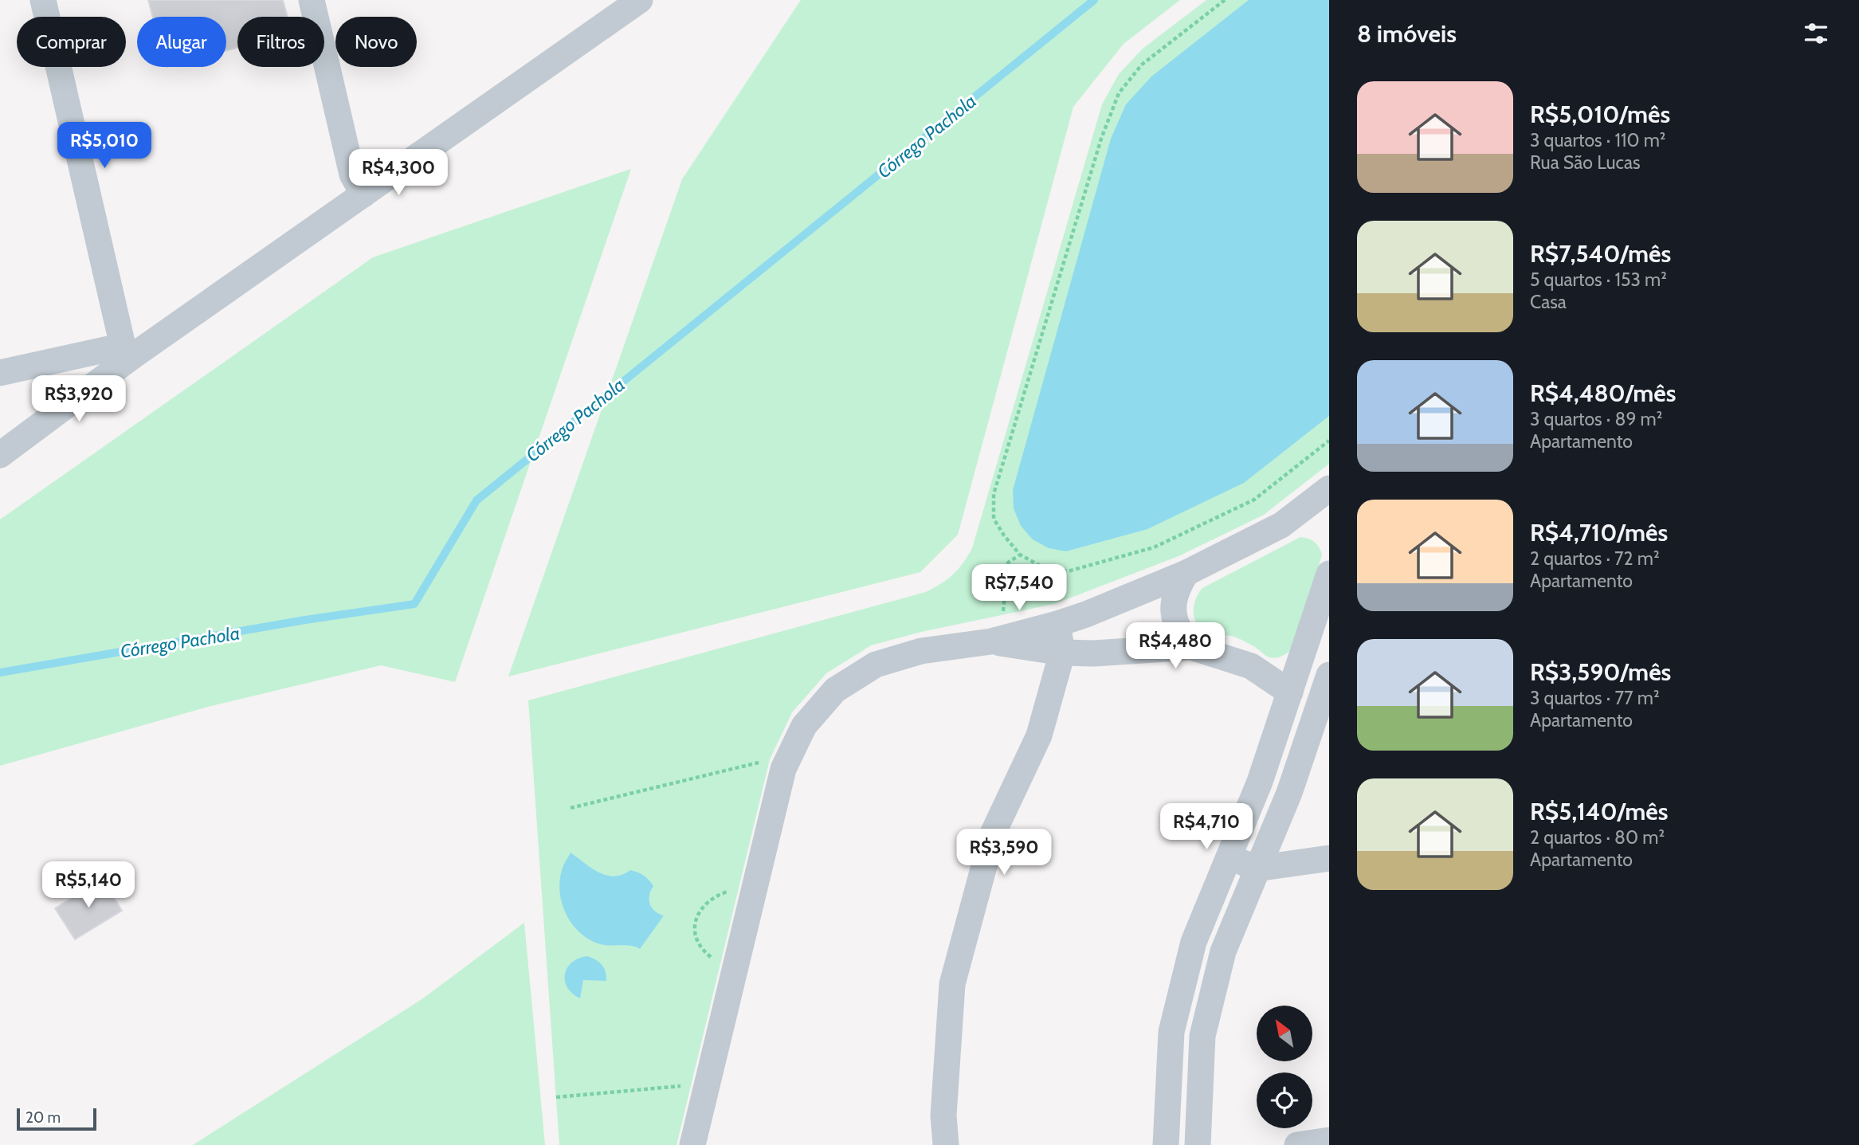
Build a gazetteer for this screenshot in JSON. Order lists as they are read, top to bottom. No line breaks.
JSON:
{"water":["Córrego Pachola"],"scale_bar":"20 m","north":"top left","page":{"heading":"8 imóveis","chip":["Comprar","Alugar","Filtros","Novo"],"list":[{"name":"R$5,010/mês","note":"3 quartos · 110 m² · Rua São Lucas"},{"name":"R$7,540/mês","note":"5 quartos · 153 m² · Casa"},{"name":"R$4,480/mês","note":"3 quartos · 89 m² · Apartamento"},{"name":"R$4,710/mês","note":"2 quartos · 72 m² · Apartamento"},{"name":"R$3,590/mês","note":"3 quartos · 77 m² · Apartamento"},{"name":"R$5,140/mês","note":"2 quartos · 80 m² · Apartamento"}],"price":["R$5,010","R$4,300","R$3,920","R$7,540","R$4,480","R$4,710","R$3,590","R$5,140"],"scale":"20 m"}}
